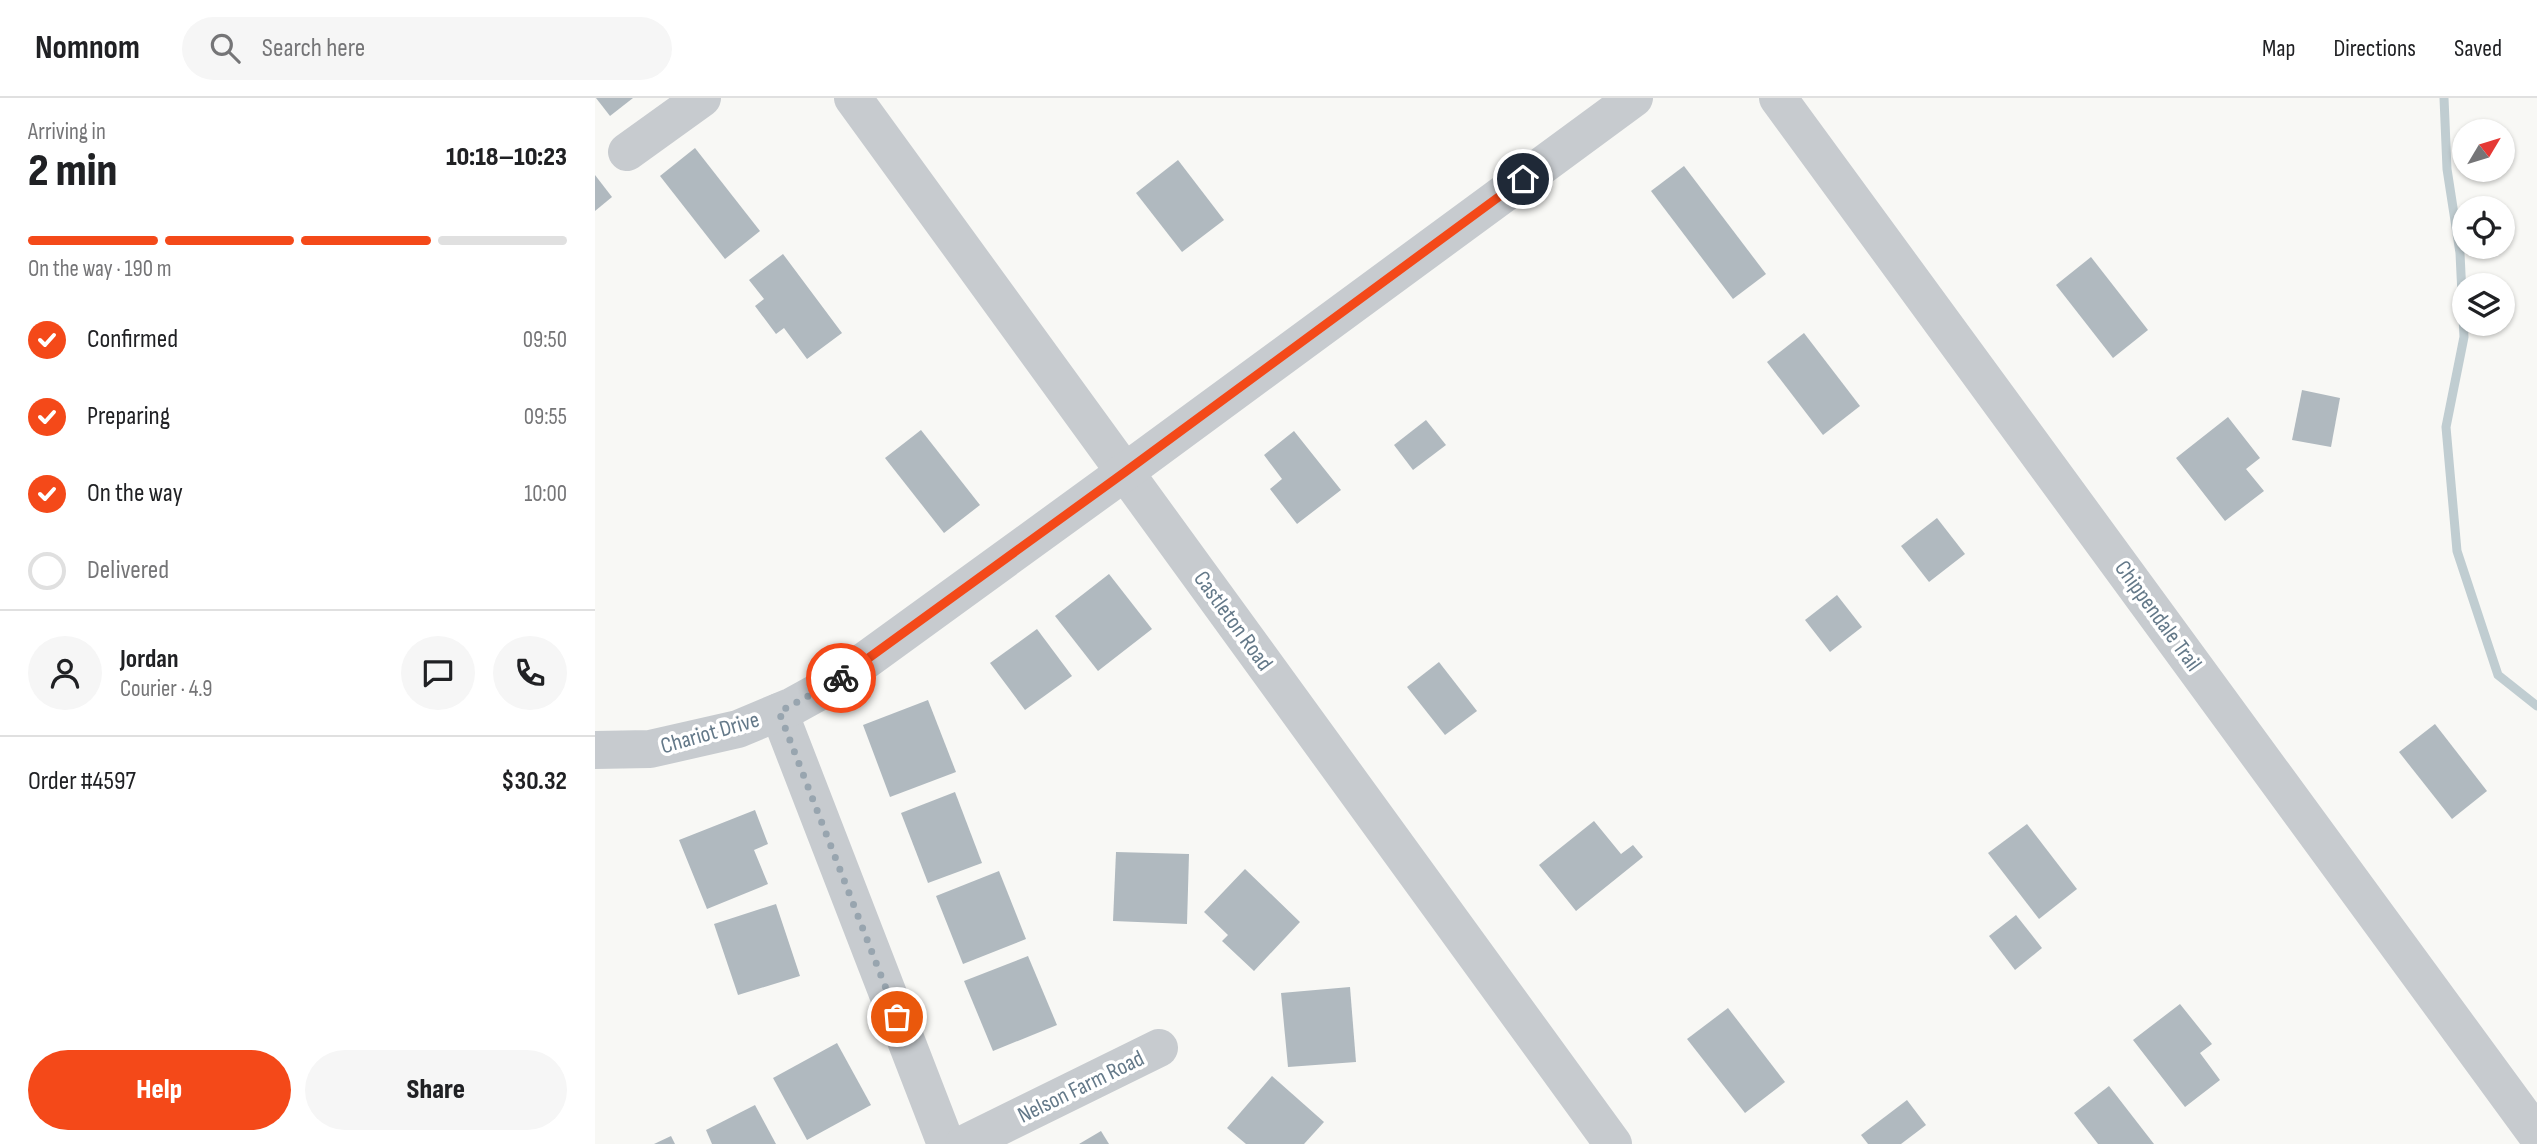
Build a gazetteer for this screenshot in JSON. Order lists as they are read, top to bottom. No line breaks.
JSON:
{"streets":{"street":["Chippendale Trail","Castleton Road","Chariot Drive","Nelson Farm Road"]},"crossings":[["Castleton Road","Chariot Drive"]],"north":"top right","page":{"header":"Nomnom","search":"Search here","nav":["Map","Directions","Saved"],"heading":["2 min","Arriving in","10:18–10:23"],"panel":["Jordan","Courier · 4.9","Order #4597","$30.32"],"bar":"On the way · 190 m","list":[["Confirmed","09:50"],["Preparing","09:55"],["On the way","10:00"],"Delivered"],"buttons":["Help","Share"]}}
